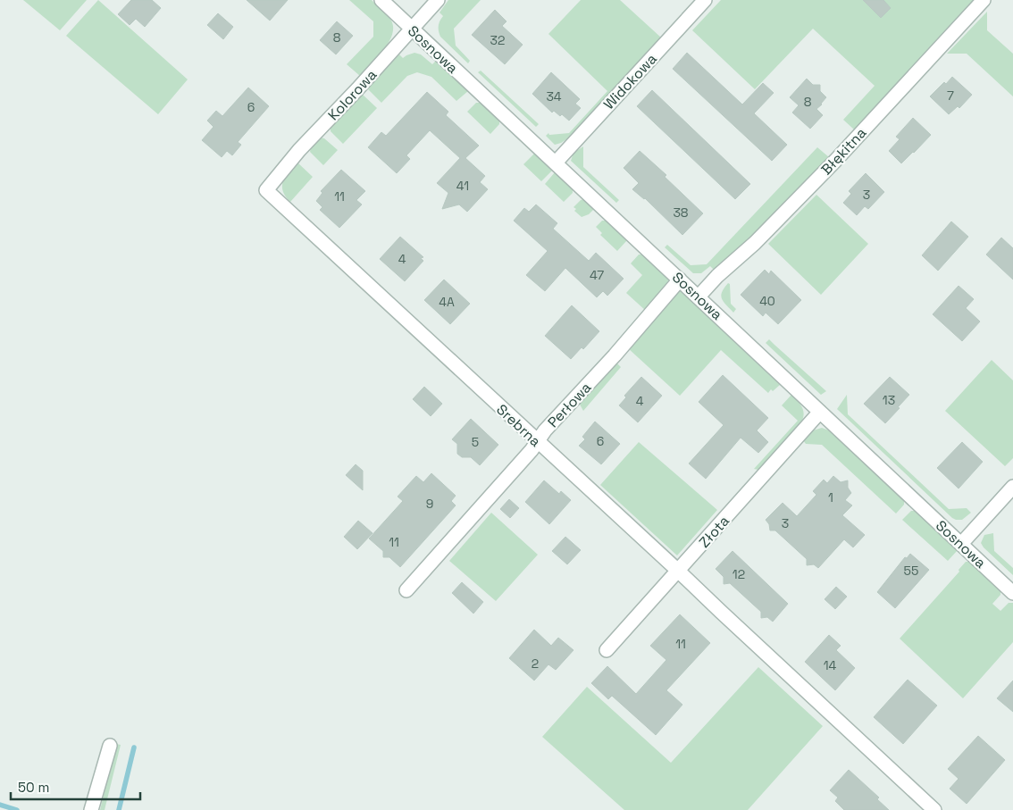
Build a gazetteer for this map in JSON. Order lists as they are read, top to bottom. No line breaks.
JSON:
{"streets":{"street":["Sosnowa","Widokowa","Kolorowa","Błękitna","Perłowa","Srebrna","Złota"]},"crossings":[["Sosnowa","Widokowa"],["Sosnowa","Kolorowa"],["Sosnowa","Błękitna"],["Sosnowa","Perłowa"],["Sosnowa","Złota"],["Kolorowa","Srebrna"],["Perłowa","Srebrna"],["Srebrna","Złota"]],"house_numbers":["8","32","7","34","8","6","41","3","11","38","4","47","40","4A","13","4","6","5","1","9","3","11","55","12","11","2","14"],"scale_bar":"50 m"}
